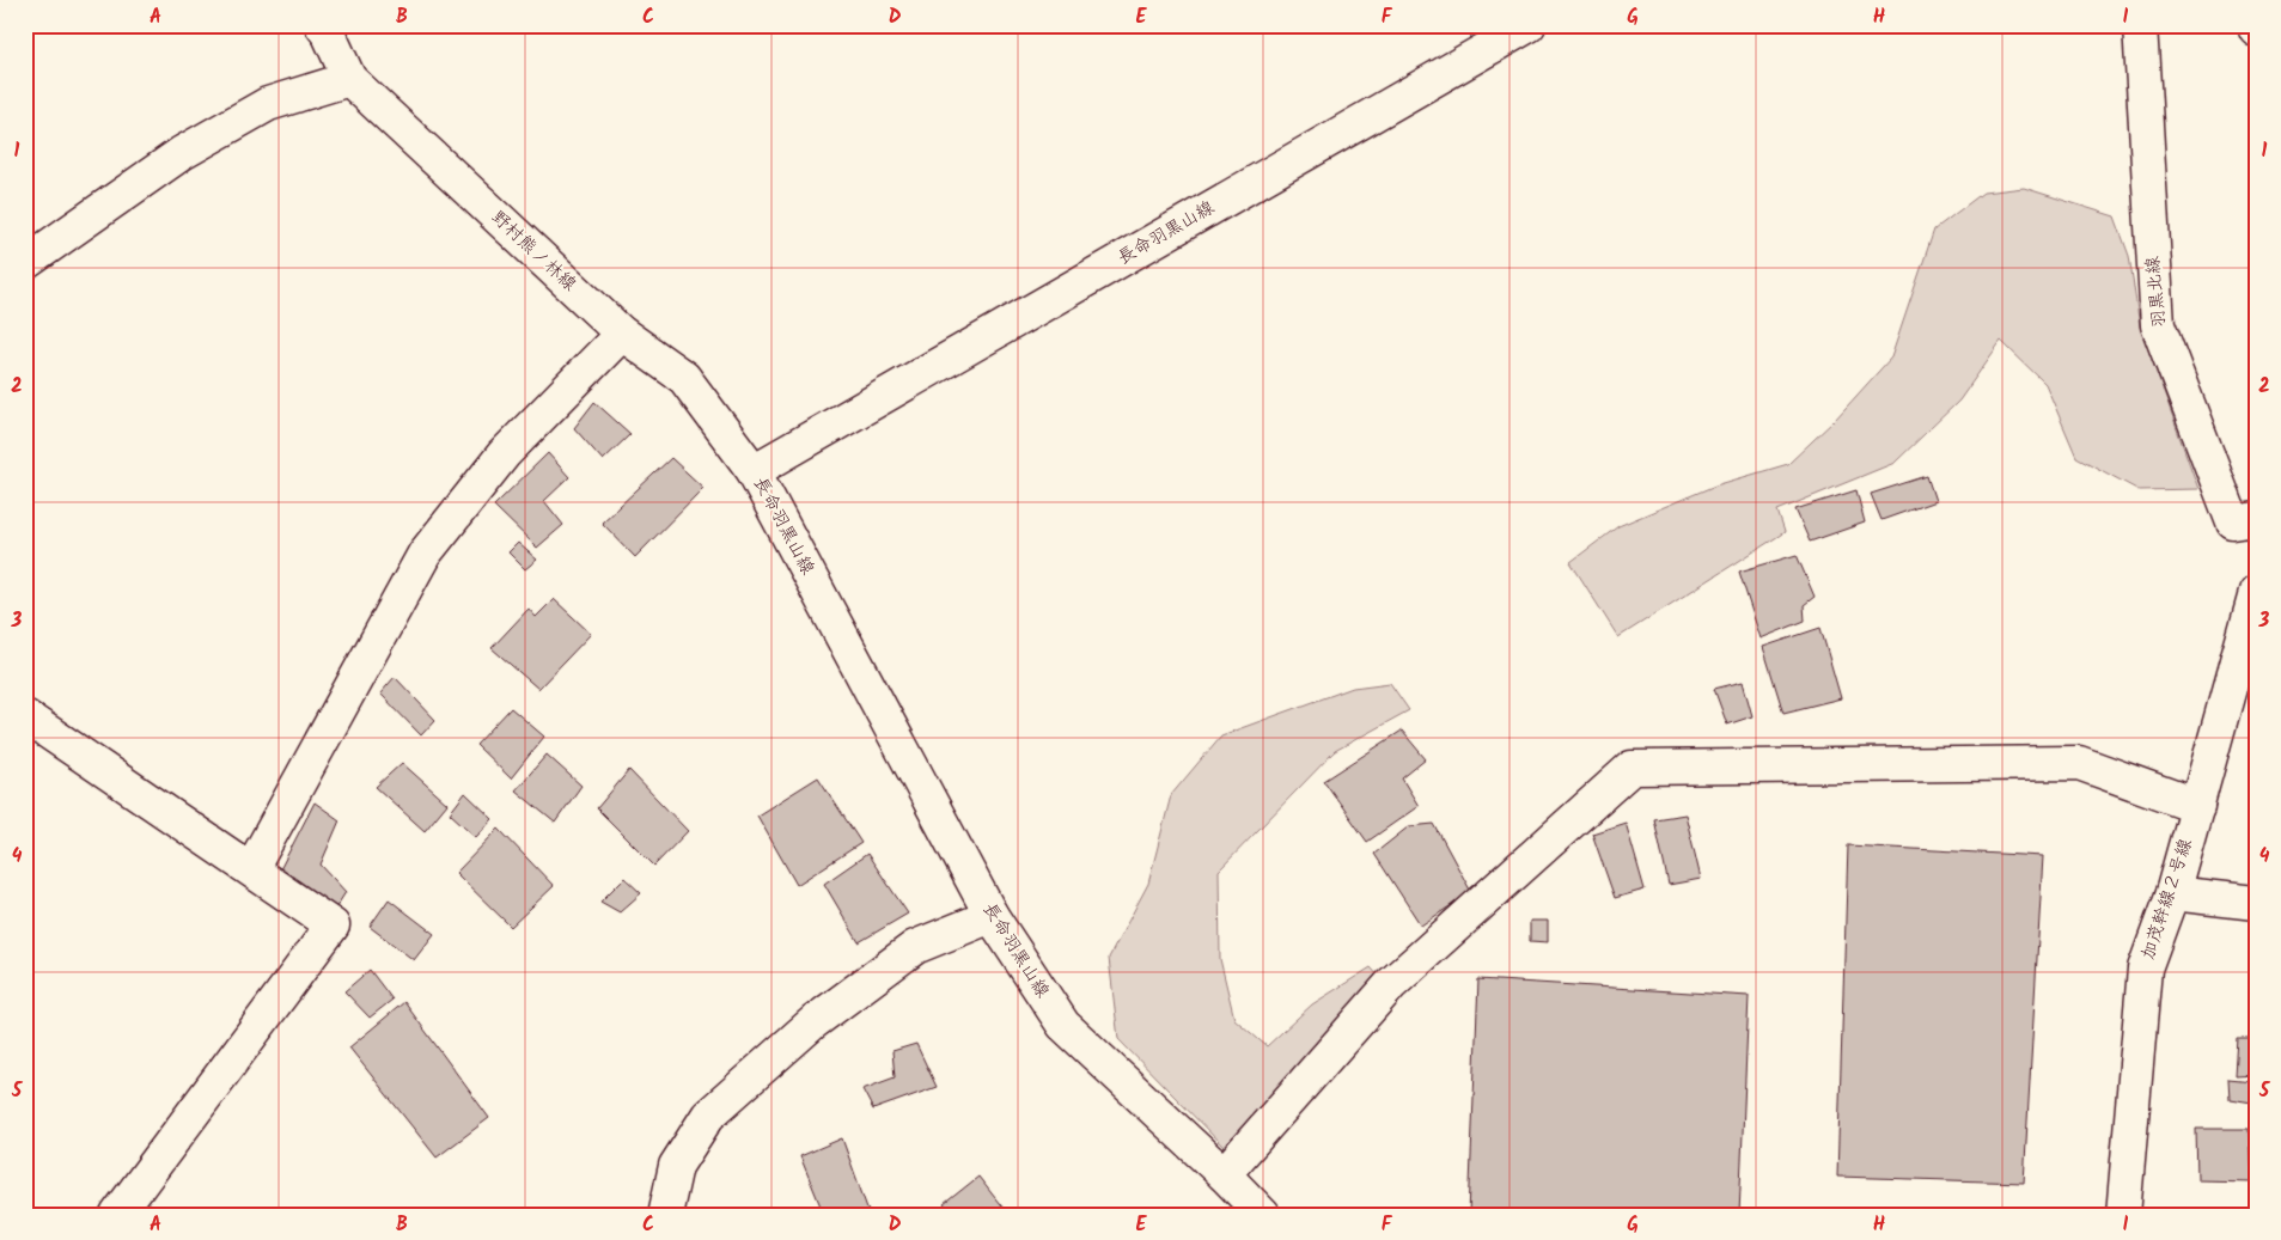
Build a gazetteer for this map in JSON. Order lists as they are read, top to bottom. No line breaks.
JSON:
{"streets":{"street":["長命羽黒山線","野村熊ノ林線","羽黒北線","加茂幹線２号線"]},"crossings":[["長命羽黒山線","野村熊ノ林線"]],"grid":{"columns":["A","B","C","D","E","F","G","H","I"],"rows":["1","2","3","4","5"]}}
